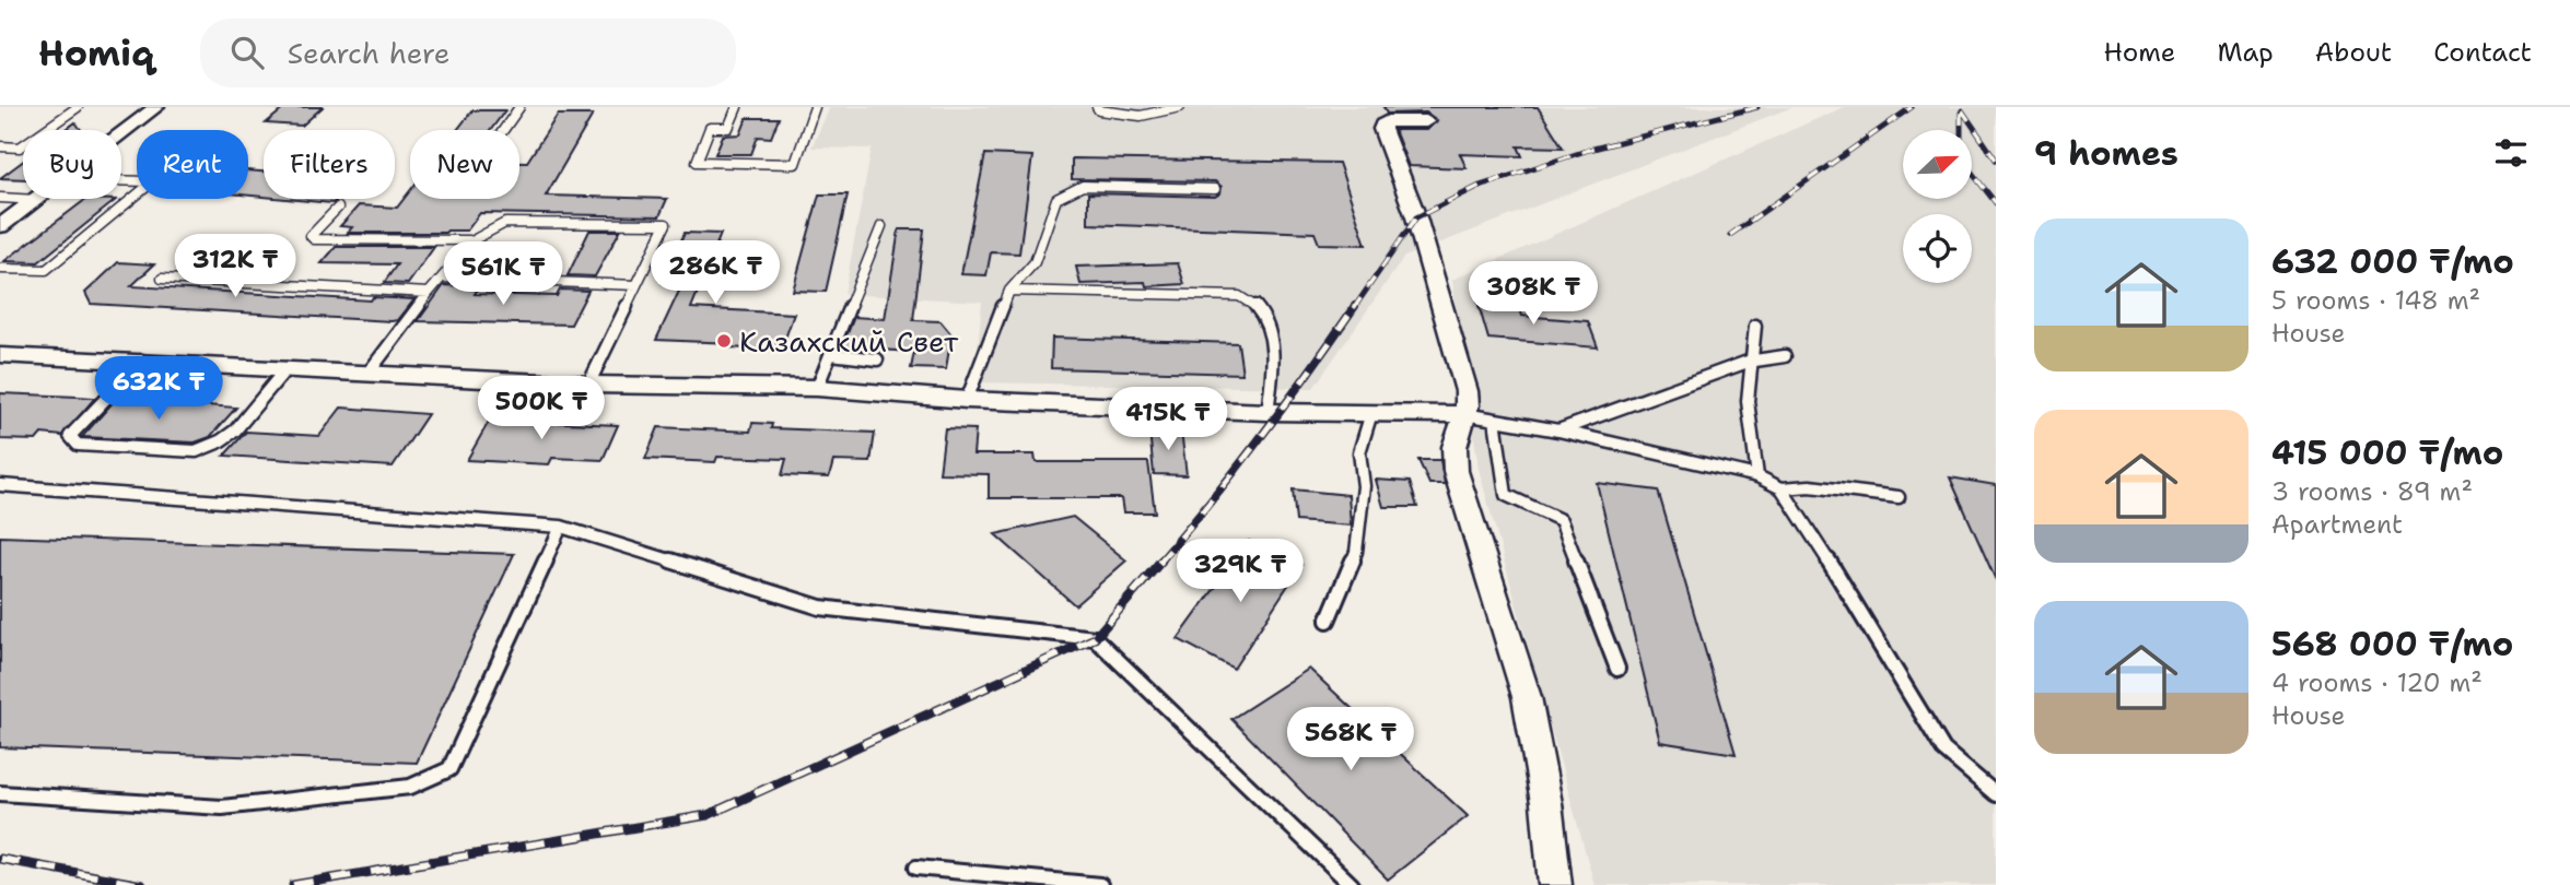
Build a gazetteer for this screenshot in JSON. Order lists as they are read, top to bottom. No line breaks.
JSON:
{"places":["Казахский Свет"],"north":"top right","page":{"header":"Homiq","search":"Search here","nav":["Home","Map","About","Contact"],"heading":"9 homes","chip":["Buy","Rent","Filters","New"],"list":[{"name":"632 000 ₸/mo","note":"5 rooms · 148 m² · House"},{"name":"415 000 ₸/mo","note":"3 rooms · 89 m² · Apartment"},{"name":"568 000 ₸/mo","note":"4 rooms · 120 m² · House"}],"price":["312K ₸","286K ₸","561K ₸","308K ₸","632K ₸","500K ₸","415K ₸","329K ₸","568K ₸"]}}
